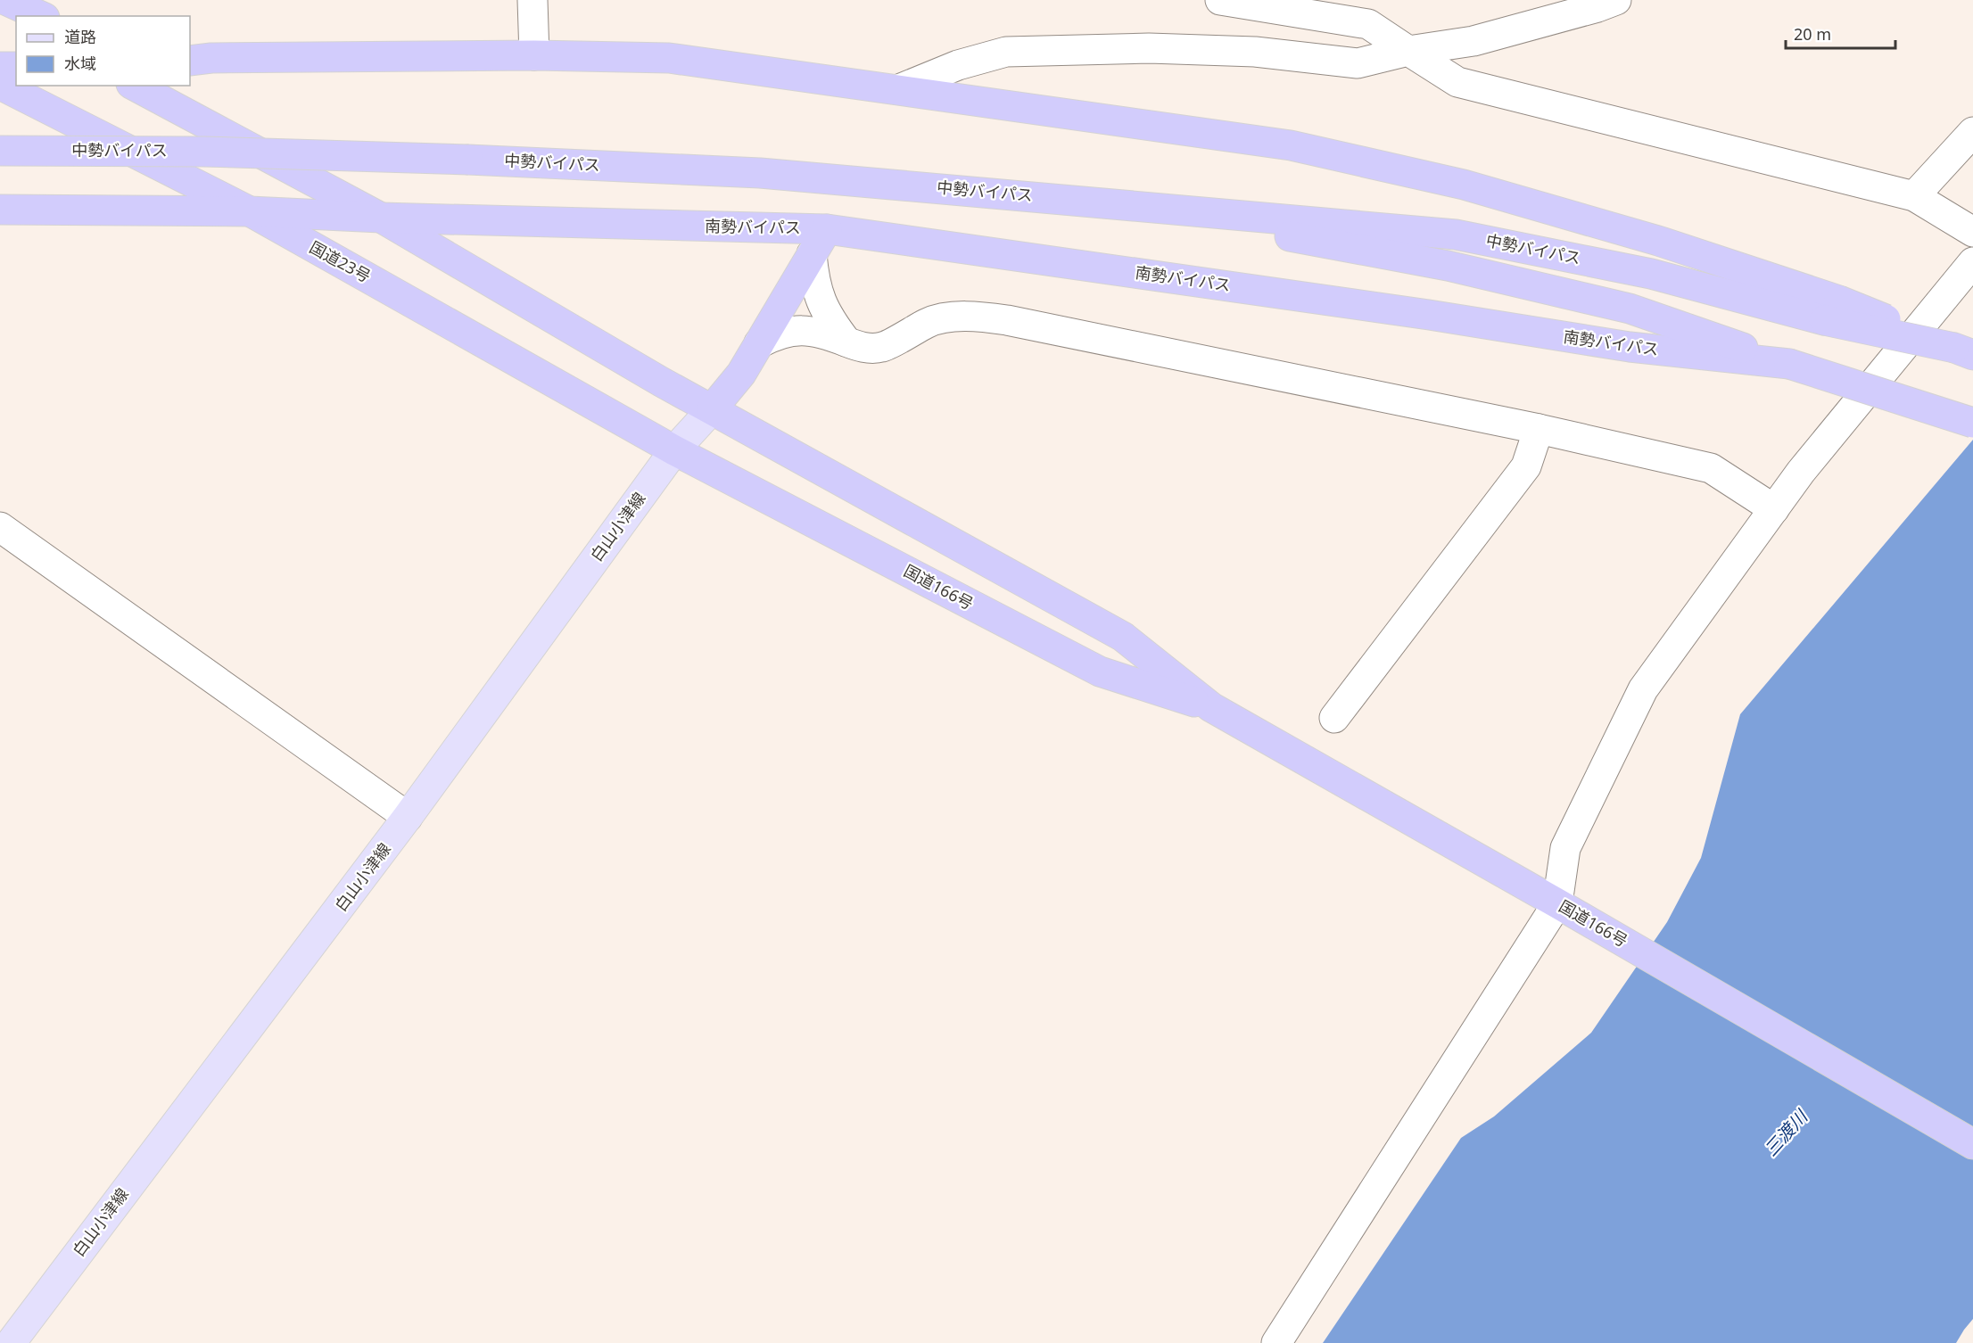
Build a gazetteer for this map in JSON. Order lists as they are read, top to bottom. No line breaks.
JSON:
{"streets":{"highway":["中勢バイパス","南勢バイパス","国道23号","国道166号"],"main road":["白山小津線"]},"crossings":[["中勢バイパス","南勢バイパス"],["南勢バイパス","国道23号"],["国道23号","白山小津線"],["国道23号","国道166号"],["白山小津線","国道166号"]],"water":["三渡川"],"legend":["道路","水域"],"scale_bar":"20 m"}
